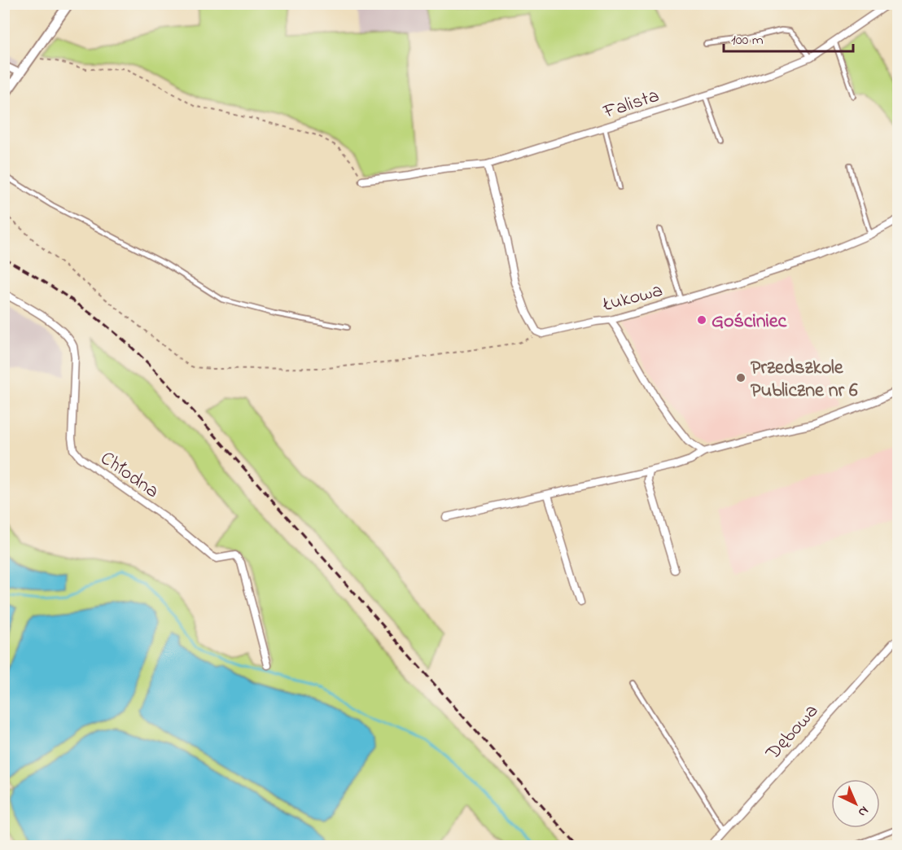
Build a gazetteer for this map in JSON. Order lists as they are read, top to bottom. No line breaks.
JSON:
{"streets":{"street":["Falista","Łukowa","Chłodna","Dębowa"]},"places":["Gościniec","Przedszkole Publiczne nr 6"],"scale_bar":"100 m","north":"bottom right"}
